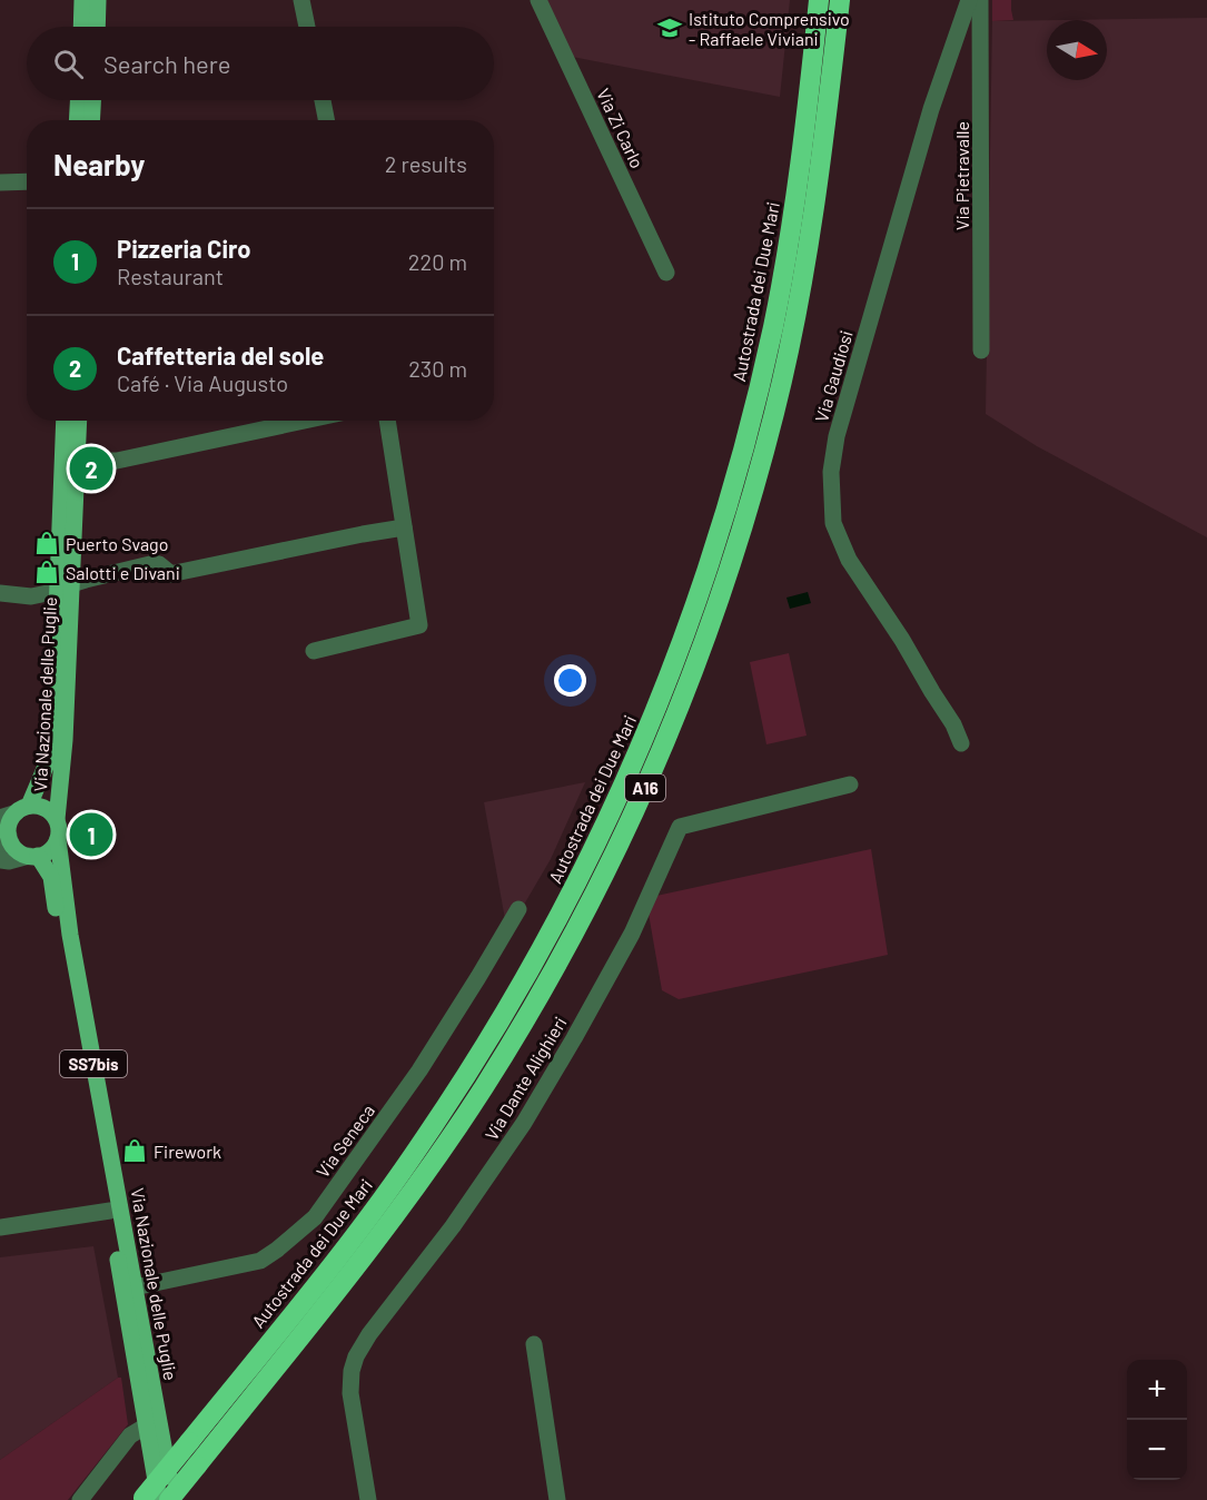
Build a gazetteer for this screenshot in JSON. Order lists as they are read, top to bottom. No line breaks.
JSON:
{"streets":{"highway":["Autostrada dei Due Mari","A16"],"main road":["Via Nazionale delle Puglie","SS7bis"],"street":["Via Zi Carlo","Via Pietravalle","Via Gaudiosi","Via Dante Alighieri","Via Seneca"]},"crossings":[["Autostrada dei Due Mari","Via Nazionale delle Puglie"],["Via Nazionale delle Puglie","A16"],["Via Nazionale delle Puglie","SS7bis"],["Via Nazionale delle Puglie","Via Seneca"]],"places":{"school or university":["Istituto Comprensivo - Raffaele Viviani"],"shop":["Puerto Svago","Salotti e Divani","Firework"]},"north":"right","page":{"search":"Search here","heading":["Nearby","2 results"],"list":[{"mark":"1","name":"Pizzeria Ciro","note":"Restaurant","value":"220 m"},{"mark":"2","name":"Caffetteria del sole","note":"Café · Via Augusto","value":"230 m"}],"pins":["2","1"],"map_buttons":["+","−"]}}
